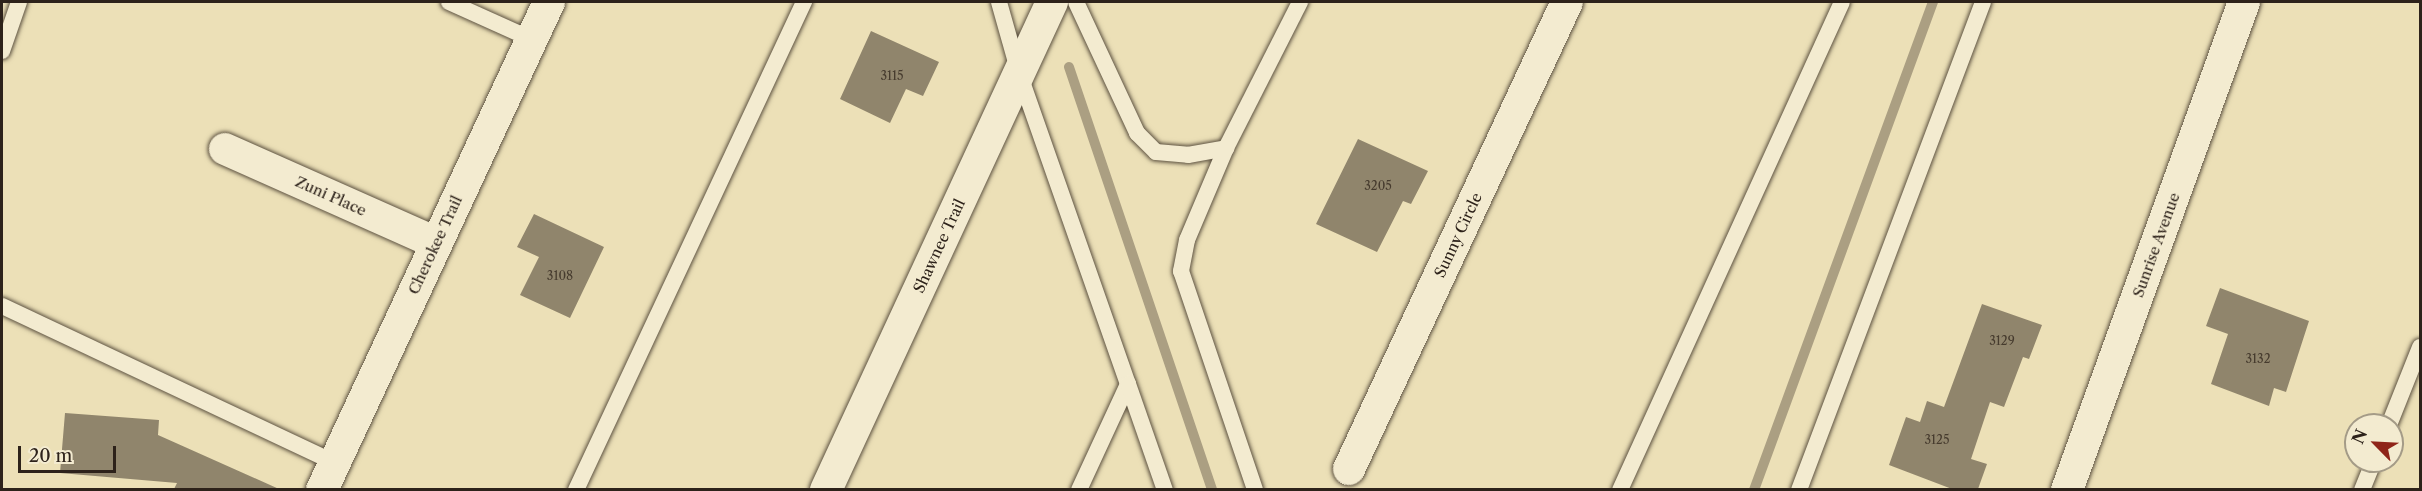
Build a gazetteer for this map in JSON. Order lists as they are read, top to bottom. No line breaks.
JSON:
{"streets":{"street":["Zuni Place","Sunny Circle","Cherokee Trail","Sunrise Avenue","Shawnee Trail"]},"crossings":[["Zuni Place","Cherokee Trail"]],"house_numbers":["3115","3205","3108","3129","3132","3125"],"scale_bar":"20 m","north":"top left"}
